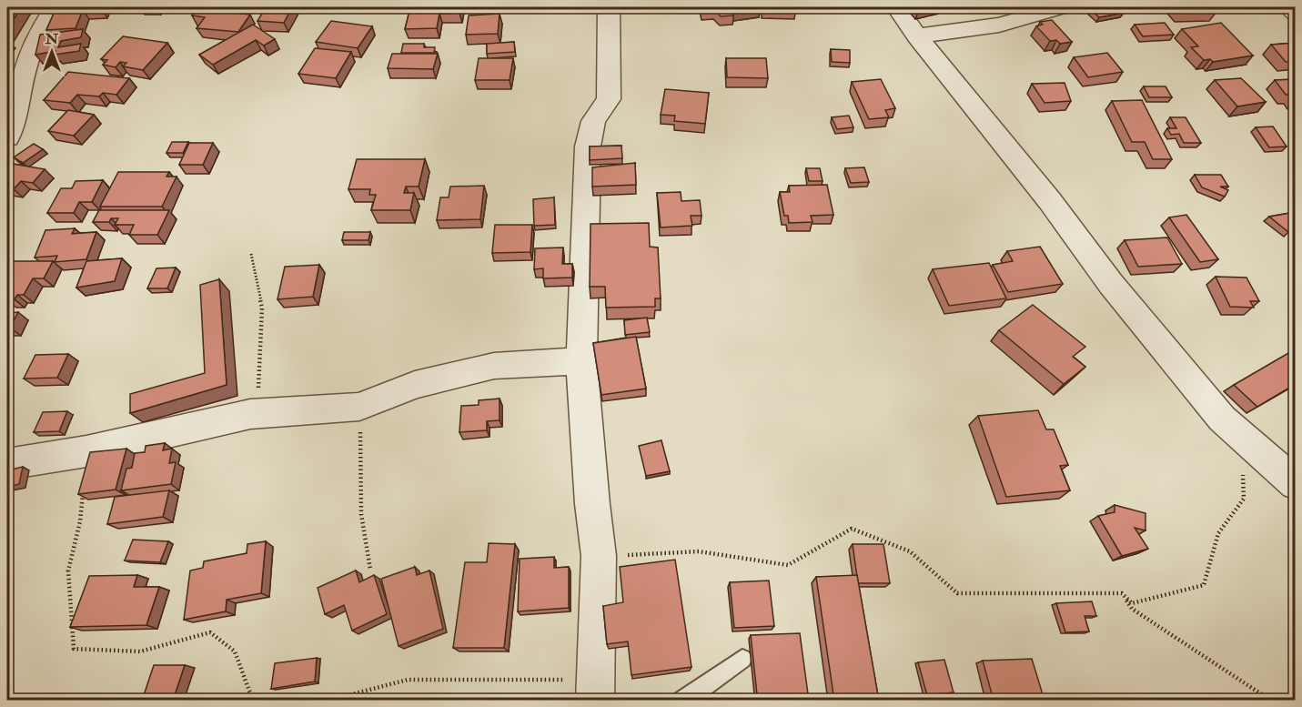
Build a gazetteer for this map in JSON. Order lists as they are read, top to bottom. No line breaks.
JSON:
{"north":"top"}
